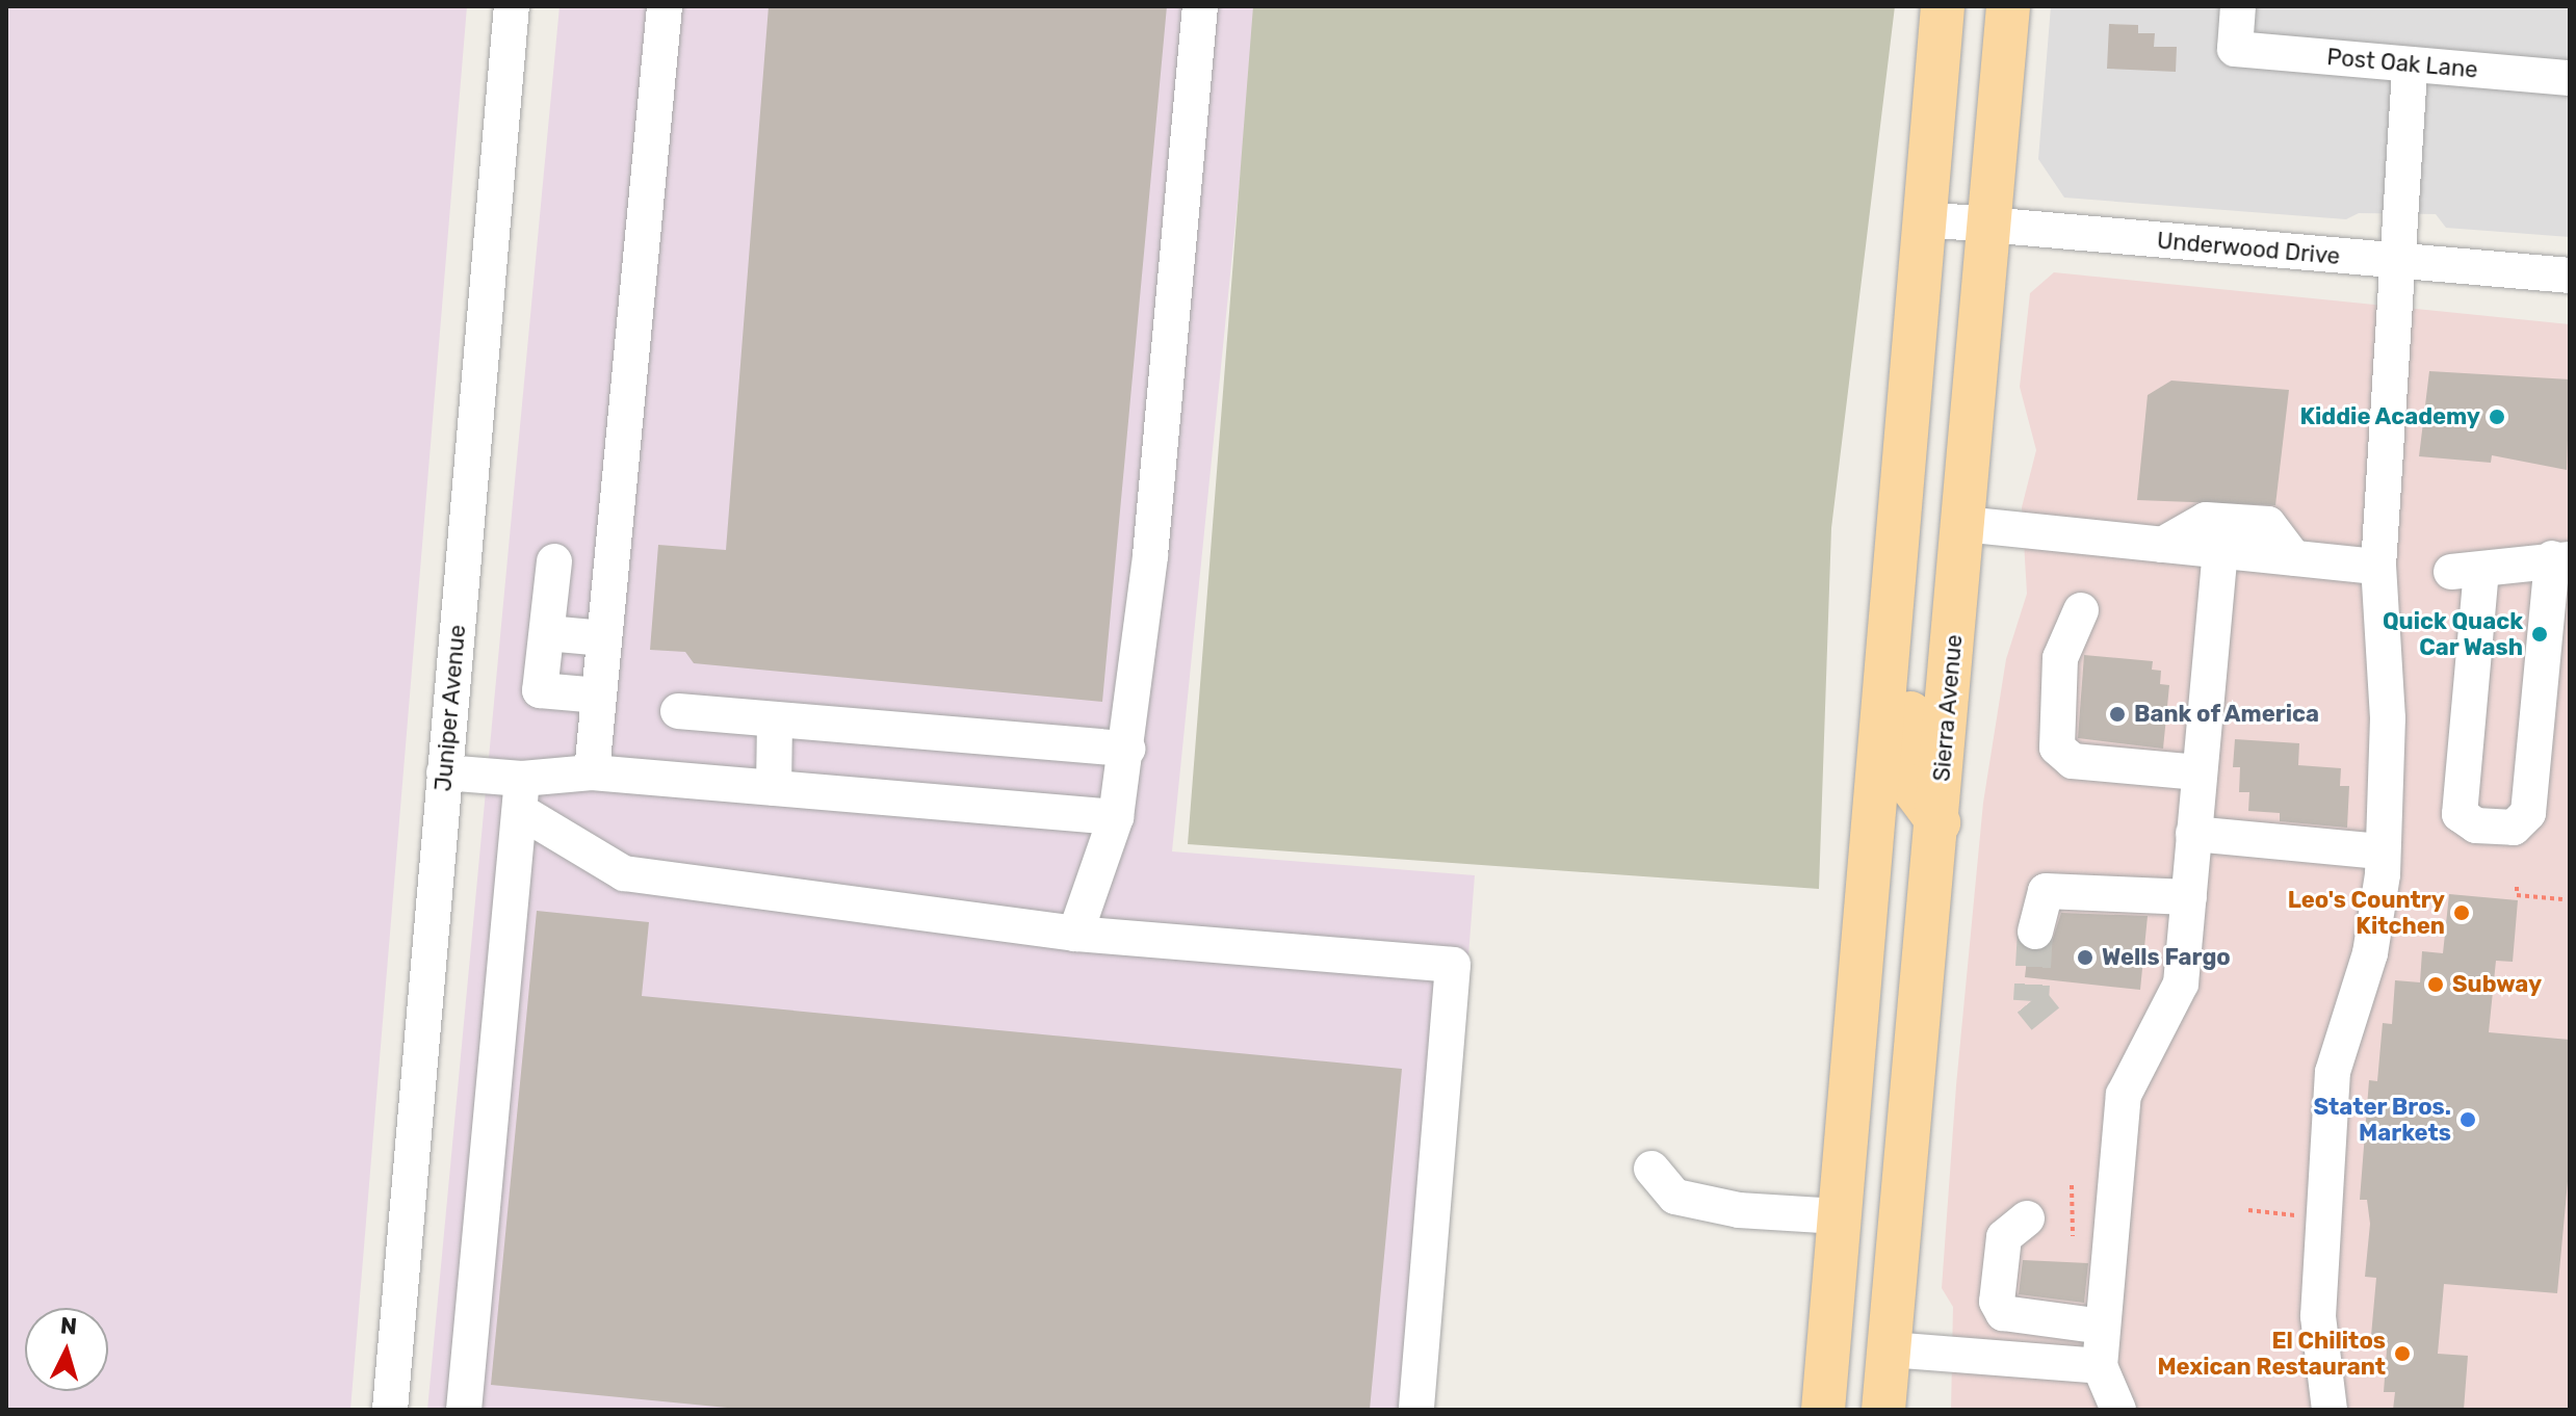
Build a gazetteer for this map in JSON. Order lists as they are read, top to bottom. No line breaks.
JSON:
{"streets":{"main road":["Sierra Avenue"],"street":["Post Oak Lane","Underwood Drive","Juniper Avenue"]},"crossings":[["Underwood Drive","Sierra Avenue"]],"places":["Kiddie Academy","Quick Quack Car Wash","Bank of America","Leo's Country Kitchen","Wells Fargo","Subway","Stater Bros. Markets","El Chilitos Mexican Restaurant"],"north":"top"}
